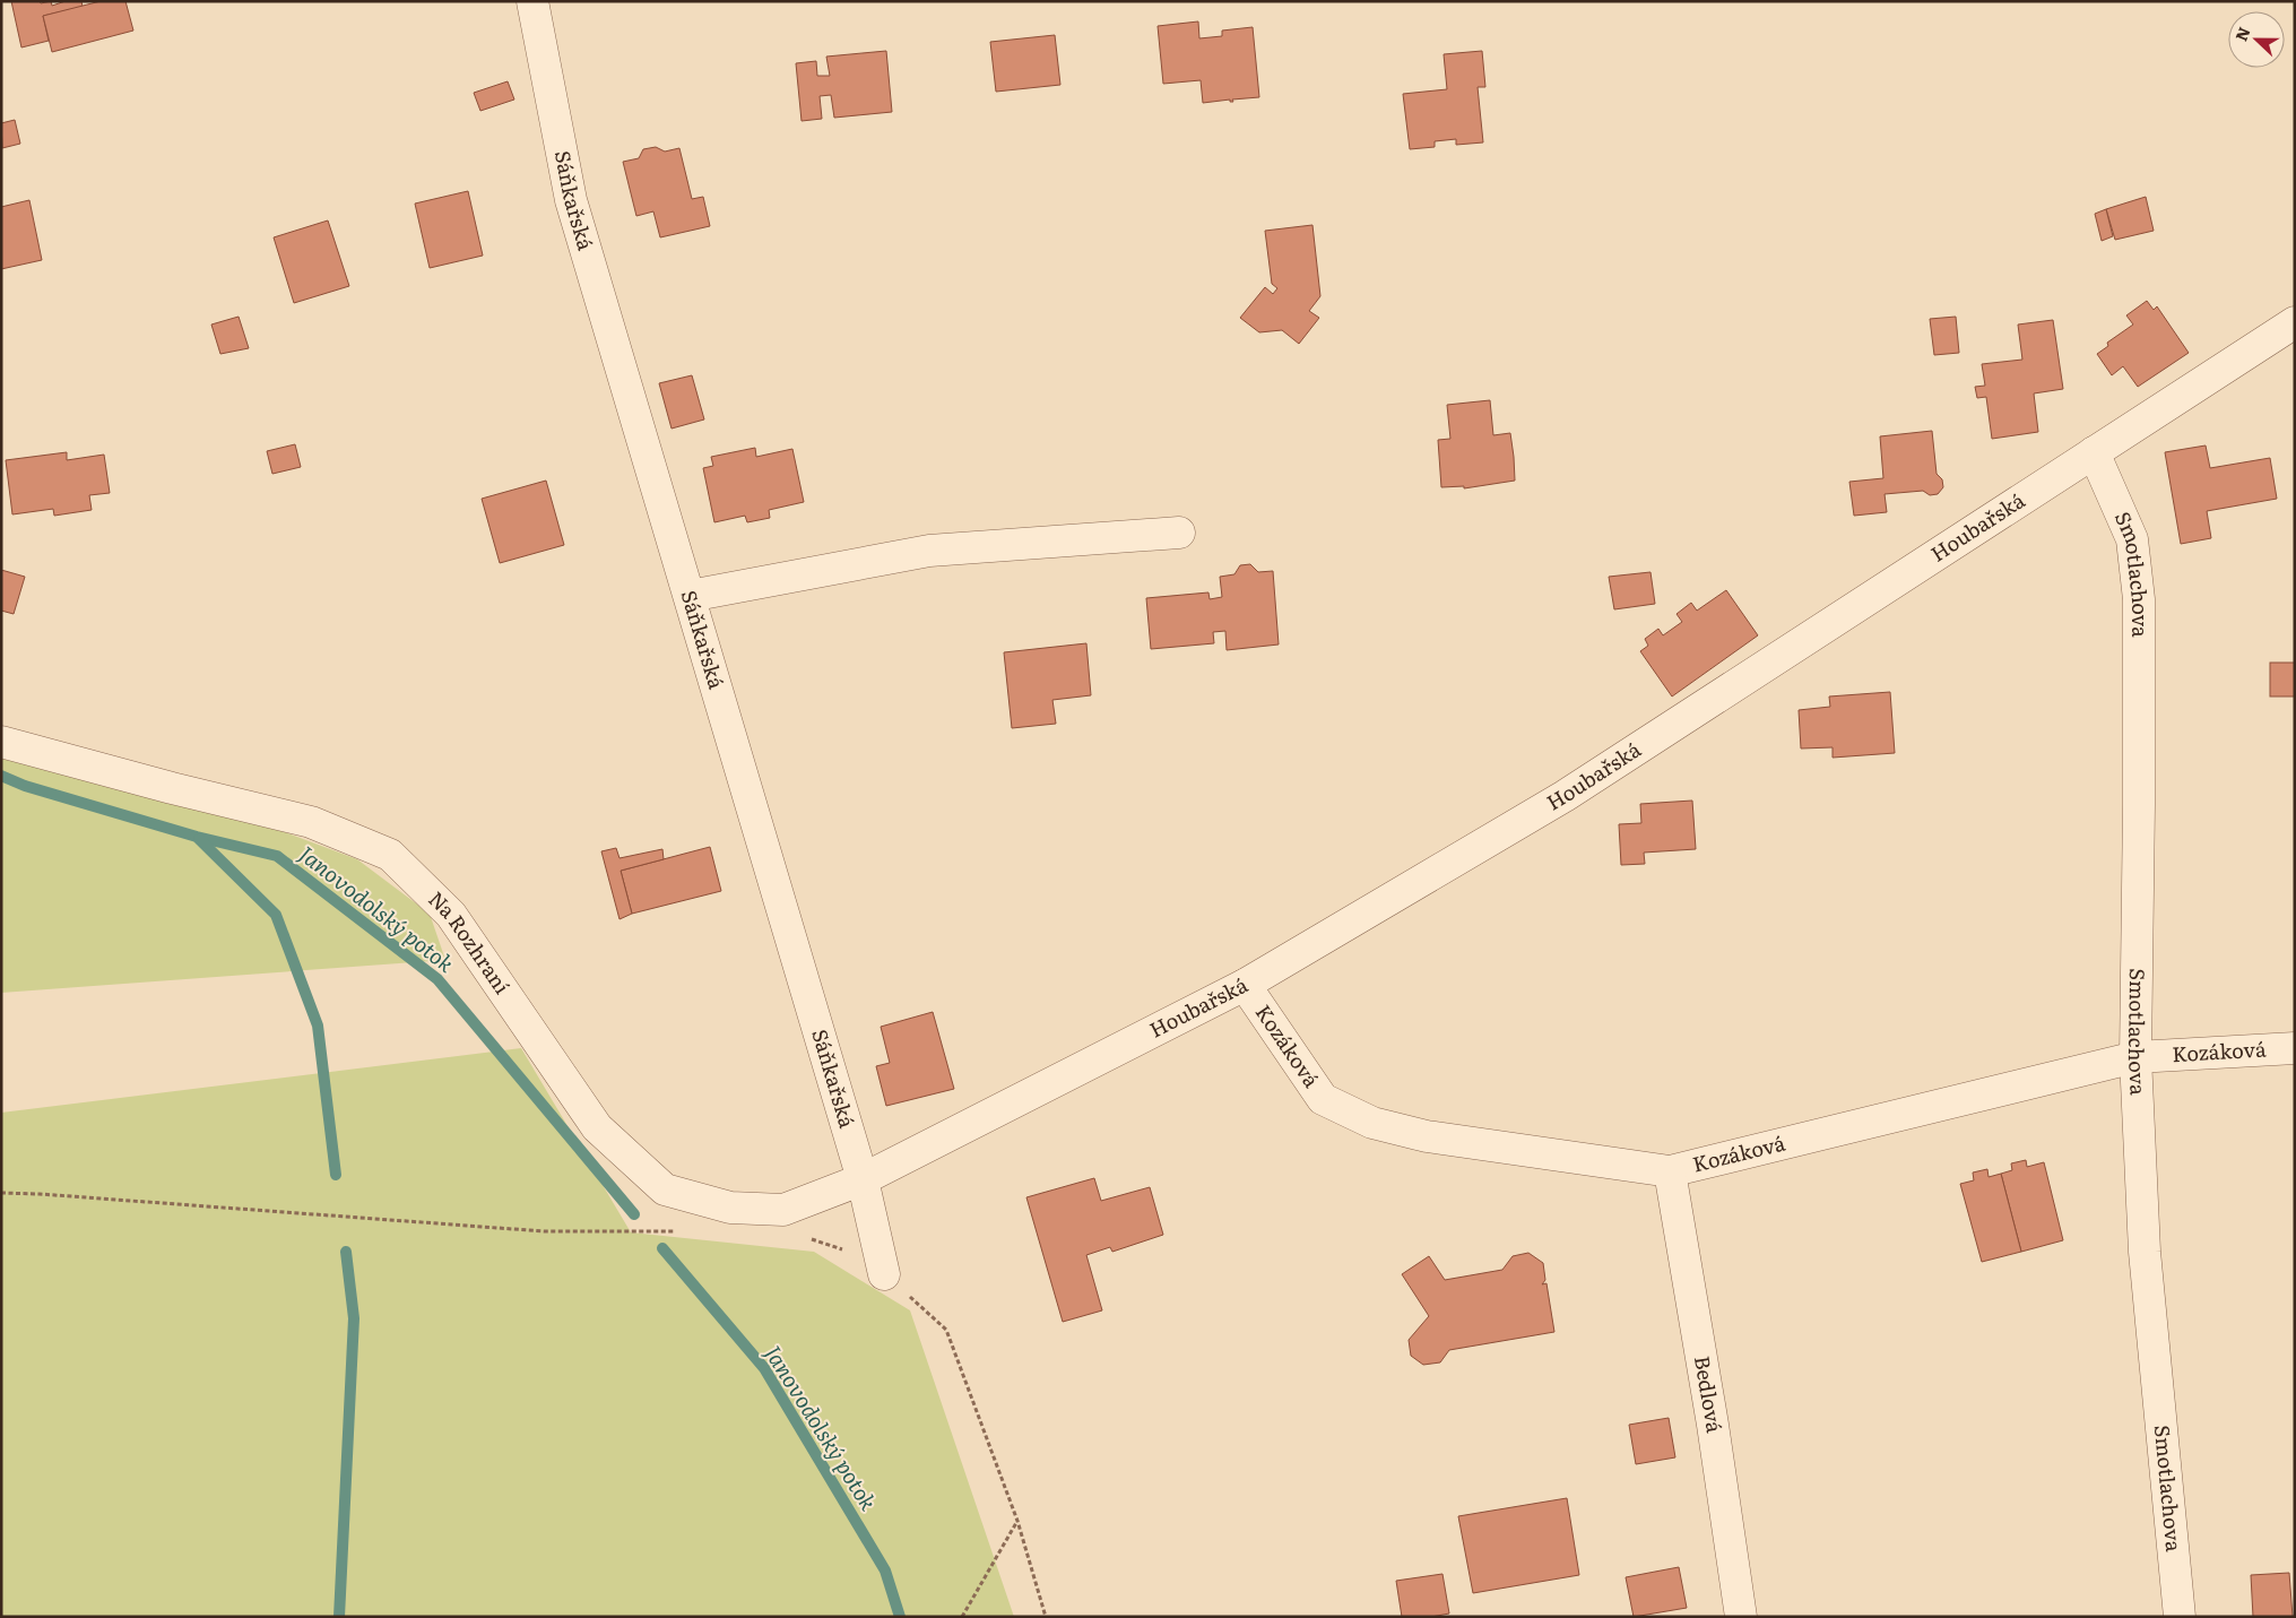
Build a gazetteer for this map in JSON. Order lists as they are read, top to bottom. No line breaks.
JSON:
{"streets":{"street":["Sáňkařská","Houbařská","Smotlachova","Na Rozhraní","Kozáková","Bedlová"]},"crossings":[["Sáňkařská","Houbařská"],["Sáňkařská","Na Rozhraní"],["Houbařská","Smotlachova"],["Houbařská","Na Rozhraní"],["Houbařská","Kozáková"],["Smotlachova","Kozáková"],["Kozáková","Bedlová"]],"water":["Janovodolský potok"],"north":"left"}
